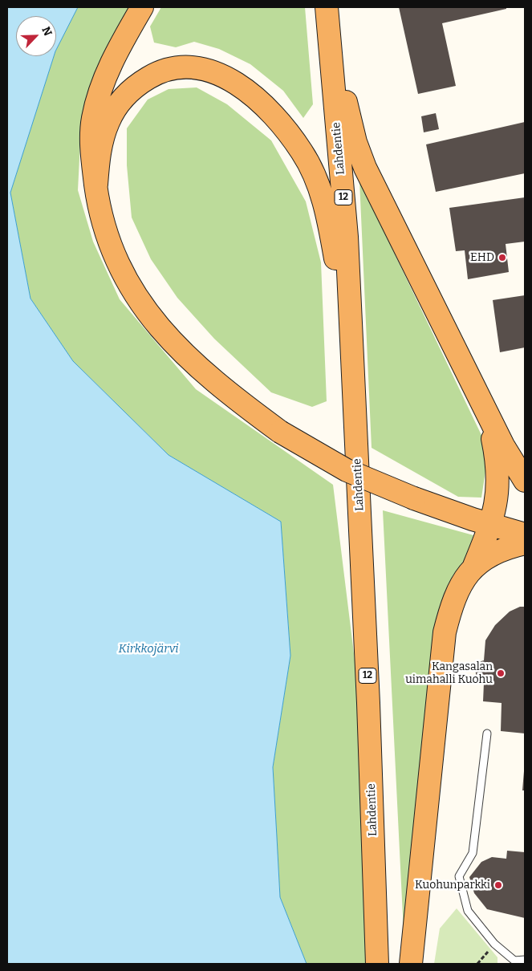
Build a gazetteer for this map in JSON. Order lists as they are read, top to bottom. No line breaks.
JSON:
{"streets":{"highway":["Lahdentie","12"]},"water":["Kirkkojärvi"],"places":["EHD","Kangasalan uimahalli Kuohu","Kuohunparkki"],"north":"top right"}
